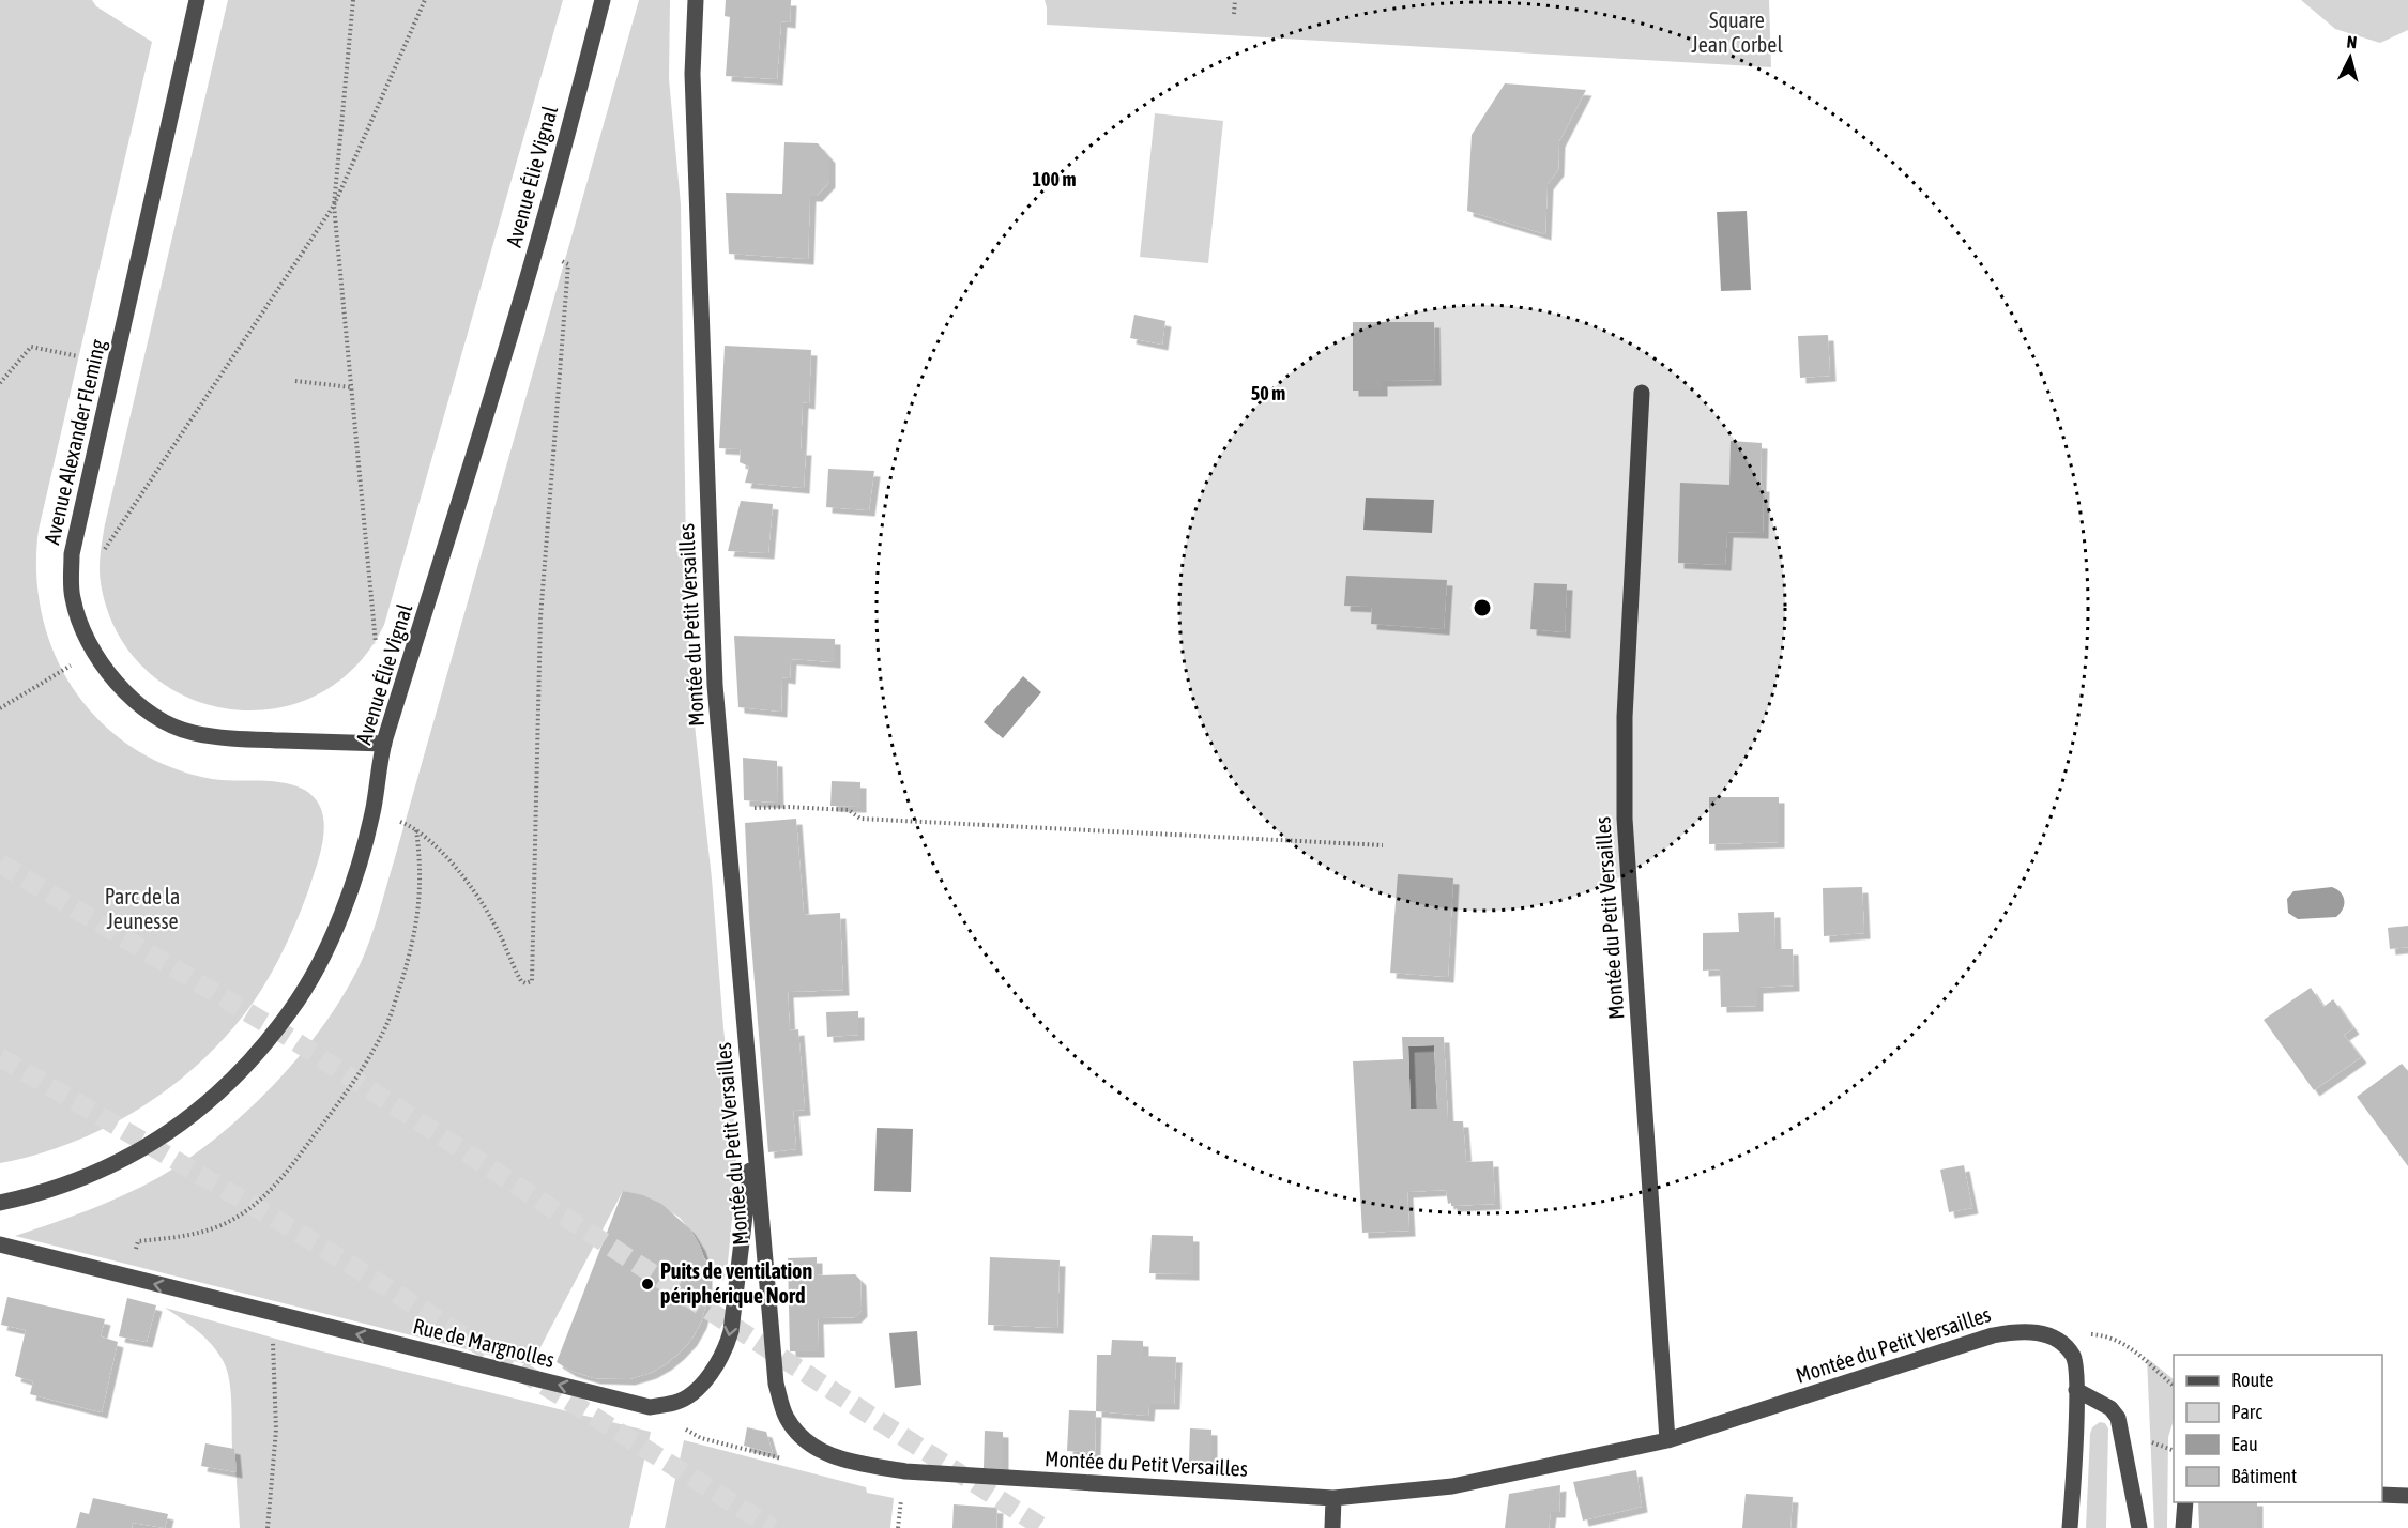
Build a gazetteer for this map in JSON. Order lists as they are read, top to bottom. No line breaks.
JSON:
{"streets":{"street":["Avenue Élie Vignal","Avenue Alexander Fleming","Montée du Petit Versailles","Rue de Margnolles"]},"crossings":[["Avenue Élie Vignal","Avenue Alexander Fleming"],["Montée du Petit Versailles","Rue de Margnolles"]],"parks":["Square Jean Corbel","Parc de la Jeunesse"],"places":["Puits de ventilation périphérique Nord"],"legend":["Route","Parc","Eau","Bâtiment"],"north":"top","rings":["100 m","50 m"]}
